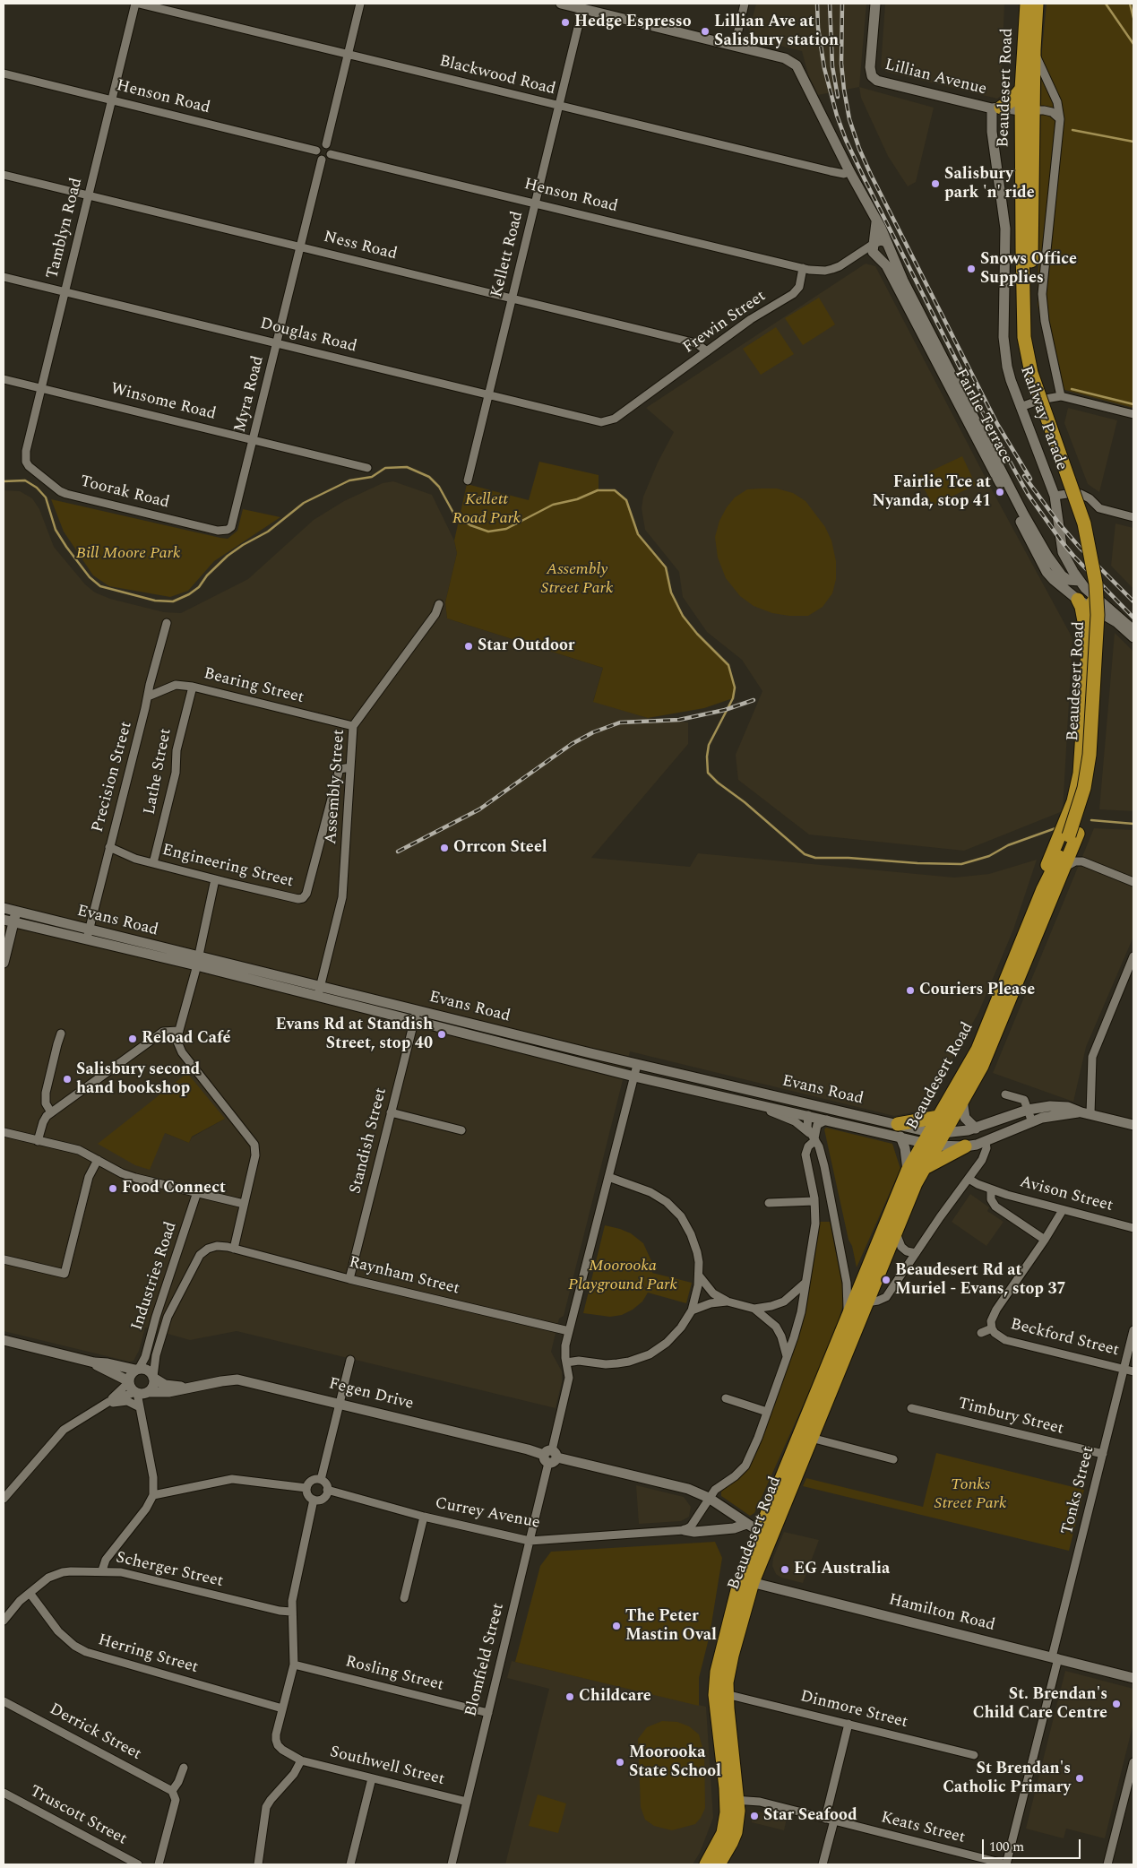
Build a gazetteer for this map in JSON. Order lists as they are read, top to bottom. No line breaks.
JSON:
{"streets":{"highway":["Beaudesert Road"],"street":["Blackwood Road","Lillian Avenue","Henson Road","Tamblyn Road","Ness Road","Kellett Road","Frewin Street","Douglas Road","Myra Road","Winsome Road","Fairlie Terrace","Railway Parade","Toorak Road","Bearing Street","Lathe Street","Precision Street","Assembly Street","Engineering Street","Evans Road","Standish Street","Avison Street","Industries Road","Raynham Street","Beckford Street","Fegen Drive","Timbury Street","Tonks Street","Currey Avenue","Scherger Street","Hamilton Road","Herring Street","Blomfield Street","Rosling Street","Dinmore Street","Derrick Street","Southwell Street","Truscott Street","Keats Street"]},"crossings":[["Blackwood Road","Kellett Road"],["Blackwood Road","Fairlie Terrace"],["Lillian Avenue","Beaudesert Road"],["Lillian Avenue","Railway Parade"],["Beaudesert Road","Evans Road"],["Beaudesert Road","Fegen Drive"],["Beaudesert Road","Hamilton Road"],["Beaudesert Road","Dinmore Street"],["Beaudesert Road","Keats Street"],["Henson Road","Tamblyn Road"],["Henson Road","Kellett Road"],["Henson Road","Frewin Street"],["Henson Road","Myra Road"],["Tamblyn Road","Ness Road"],["Tamblyn Road","Douglas Road"],["Tamblyn Road","Winsome Road"],["Tamblyn Road","Toorak Road"],["Ness Road","Kellett Road"],["Ness Road","Frewin Street"],["Ness Road","Myra Road"],["Kellett Road","Douglas Road"],["Frewin Street","Douglas Road"],["Douglas Road","Myra Road"],["Myra Road","Winsome Road"],["Myra Road","Toorak Road"],["Fairlie Terrace","Railway Parade"],["Bearing Street","Lathe Street"],["Bearing Street","Precision Street"],["Bearing Street","Assembly Street"],["Lathe Street","Engineering Street"],["Precision Street","Engineering Street"],["Precision Street","Evans Road"],["Assembly Street","Engineering Street"],["Assembly Street","Evans Road"],["Evans Road","Standish Street"],["Evans Road","Blomfield Street"],["Standish Street","Raynham Street"],["Avison Street","Beckford Street"],["Industries Road","Raynham Street"],["Industries Road","Fegen Drive"],["Raynham Street","Blomfield Street"],["Beckford Street","Tonks Street"],["Fegen Drive","Blomfield Street"],["Timbury Street","Tonks Street"],["Tonks Street","Hamilton Road"],["Tonks Street","Keats Street"],["Currey Avenue","Blomfield Street"],["Currey Avenue","Southwell Street"],["Scherger Street","Herring Street"],["Scherger Street","Southwell Street"],["Herring Street","Southwell Street"],["Blomfield Street","Rosling Street"],["Blomfield Street","Southwell Street"],["Rosling Street","Southwell Street"]],"parks":["Kellett Road Park","Bill Moore Park","Assembly Street Park","Moorooka Playground Park","Tonks Street Park"],"places":["Hedge Espresso","Lillian Ave at Salisbury station","Salisbury park 'n' ride","Snows Office Supplies","Fairlie Tce at Nyanda, stop 41","Star Outdoor","Orrcon Steel","Couriers Please","Evans Rd at Standish Street, stop 40","Reload Café","Salisbury second hand bookshop","Food Connect","Beaudesert Rd at Muriel - Evans, stop 37","EG Australia","The Peter Mastin Oval","Childcare","St. Brendan's Child Care Centre","Moorooka State School","St Brendan's Catholic Primary","Star Seafood"],"scale_bar":"100 m"}
